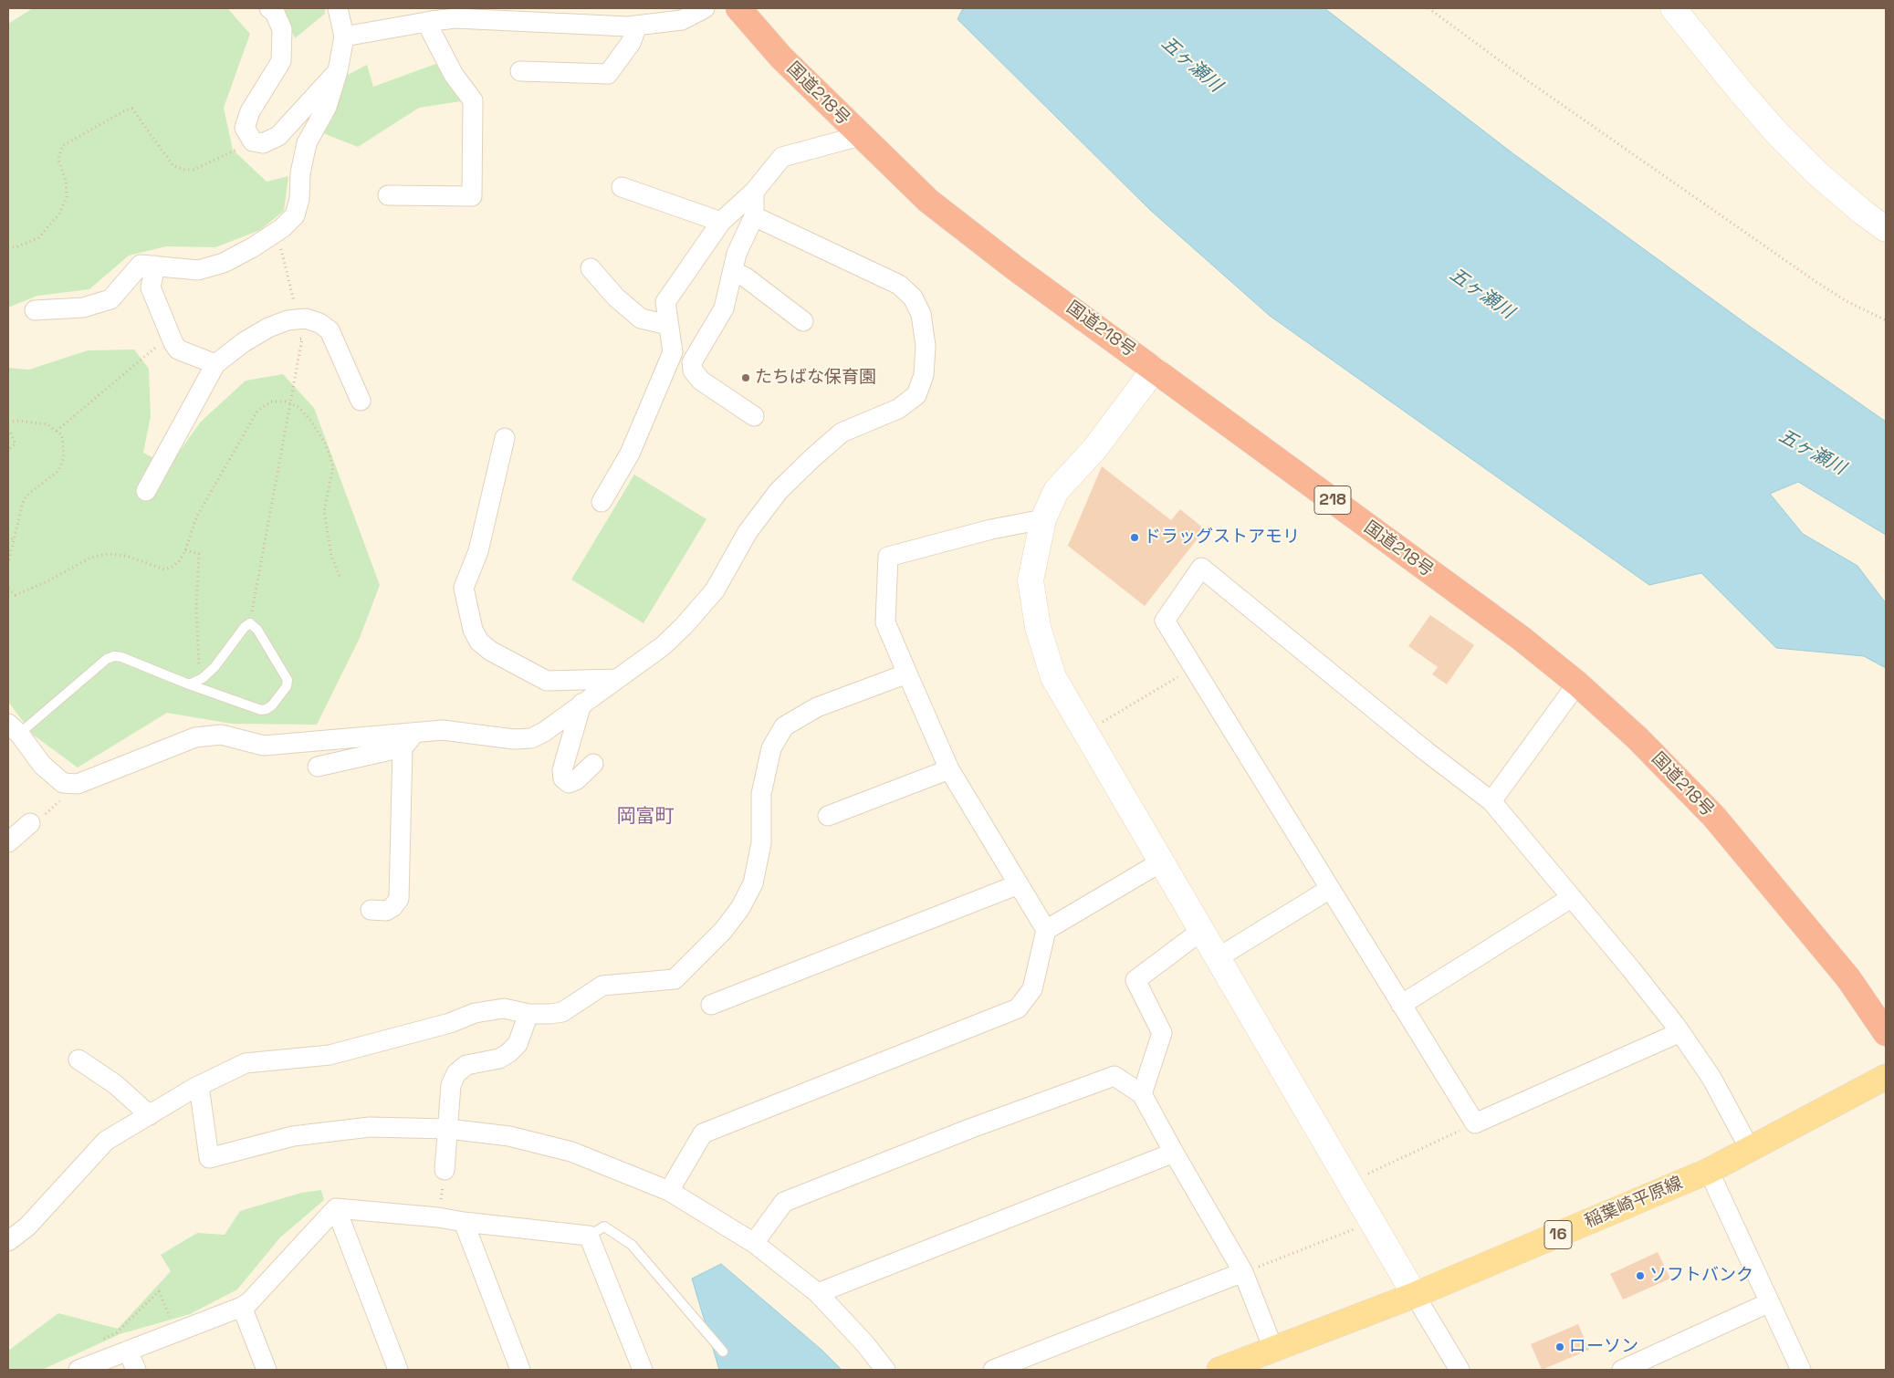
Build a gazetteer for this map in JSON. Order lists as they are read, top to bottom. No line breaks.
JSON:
{"streets":{"highway":["国道218号","218"],"main road":["稲葉崎平原線","16"]},"districts":["岡富町"],"water":["五ヶ瀬川"],"places":["たちばな保育園","ドラッグストアモリ","ソフトバンク","ローソン"]}
